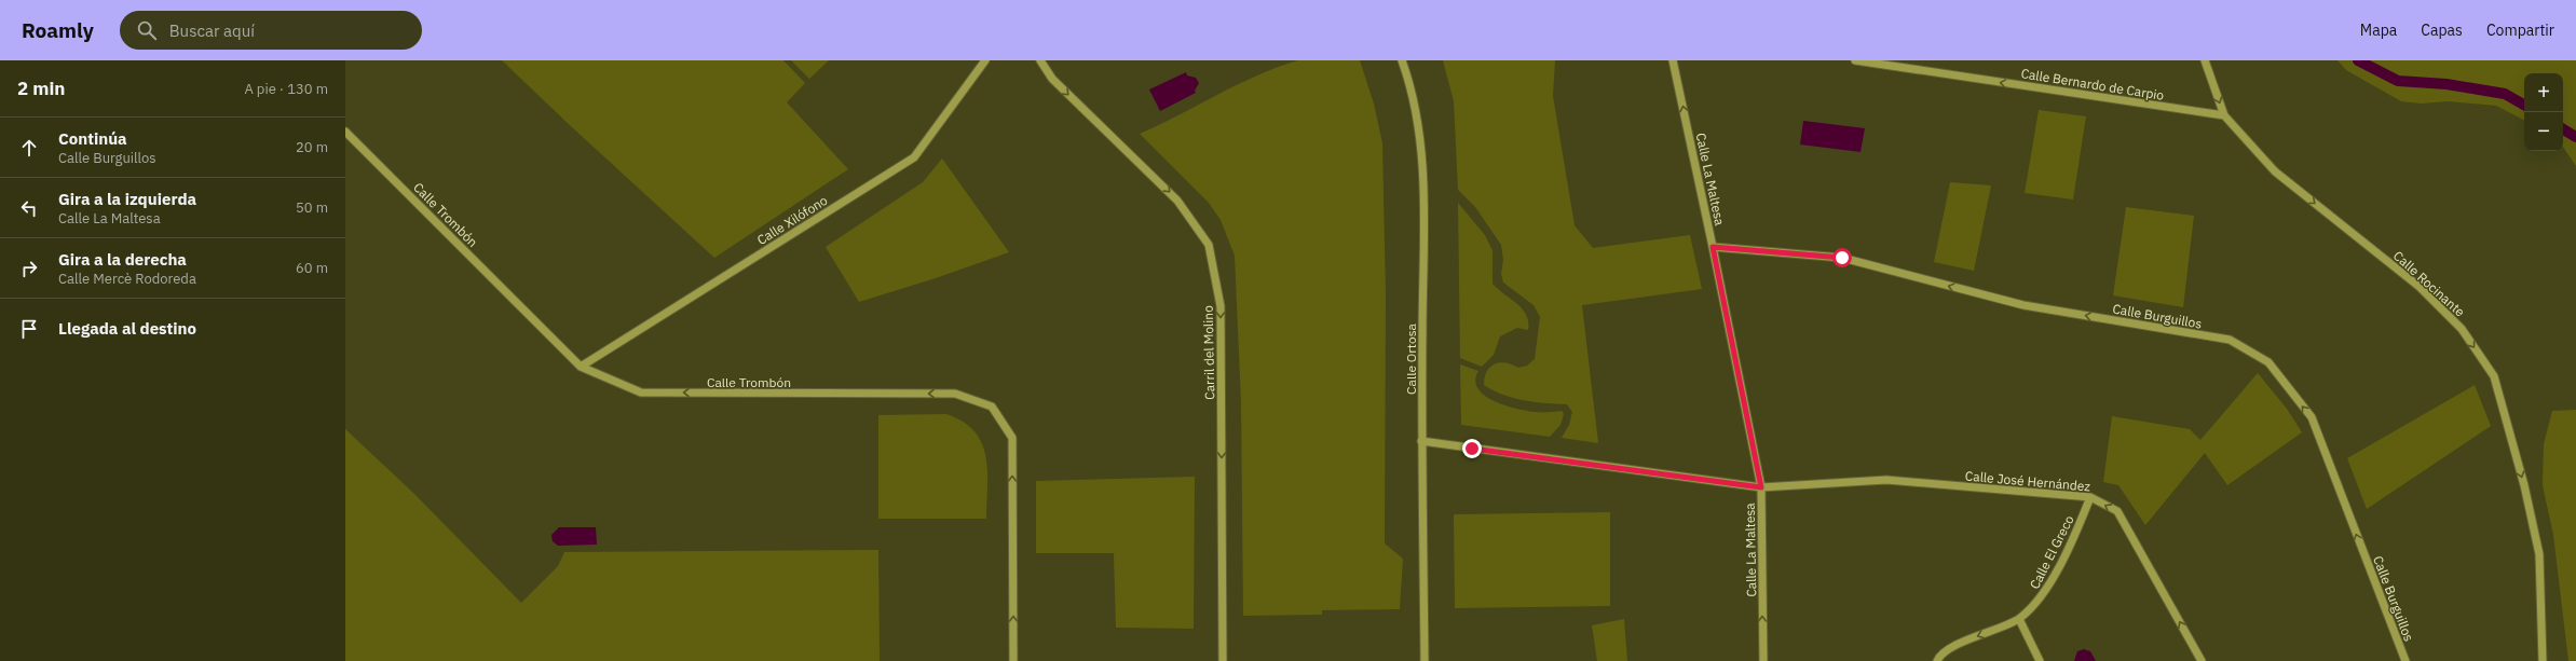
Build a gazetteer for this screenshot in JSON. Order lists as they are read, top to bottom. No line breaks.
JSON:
{"streets":{"street":["Calle Bernardo de Carpio","Calle La Maltesa","Calle Trombón","Calle Xilófono","Calle Rocinante","Calle Burguillos","Carril del Molino","Calle Ortosa","Calle José Hernández","Calle El Greco"]},"crossings":[["Calle Bernardo de Carpio","Calle Rocinante"],["Calle La Maltesa","Calle Burguillos"],["Calle La Maltesa","Calle José Hernández"],["Calle Trombón","Calle Xilófono"],["Calle Ortosa","Calle José Hernández"],["Calle José Hernández","Calle El Greco"]],"one_way":["Calle Bernardo de Carpio","Calle La Maltesa","Calle Rocinante","Calle Burguillos","Carril del Molino","Calle El Greco"],"page":{"header":"Roamly","search":"Buscar aquí","nav":["Mapa","Capas","Compartir"],"heading":["2 min","A pie · 130 m"],"map_buttons":["+","−"],"list":[["Continúa","Calle Burguillos","20 m"],["Gira a la izquierda","Calle La Maltesa","50 m"],["Gira a la derecha","Calle Mercè Rodoreda","60 m"],"Llegada al destino"]}}
